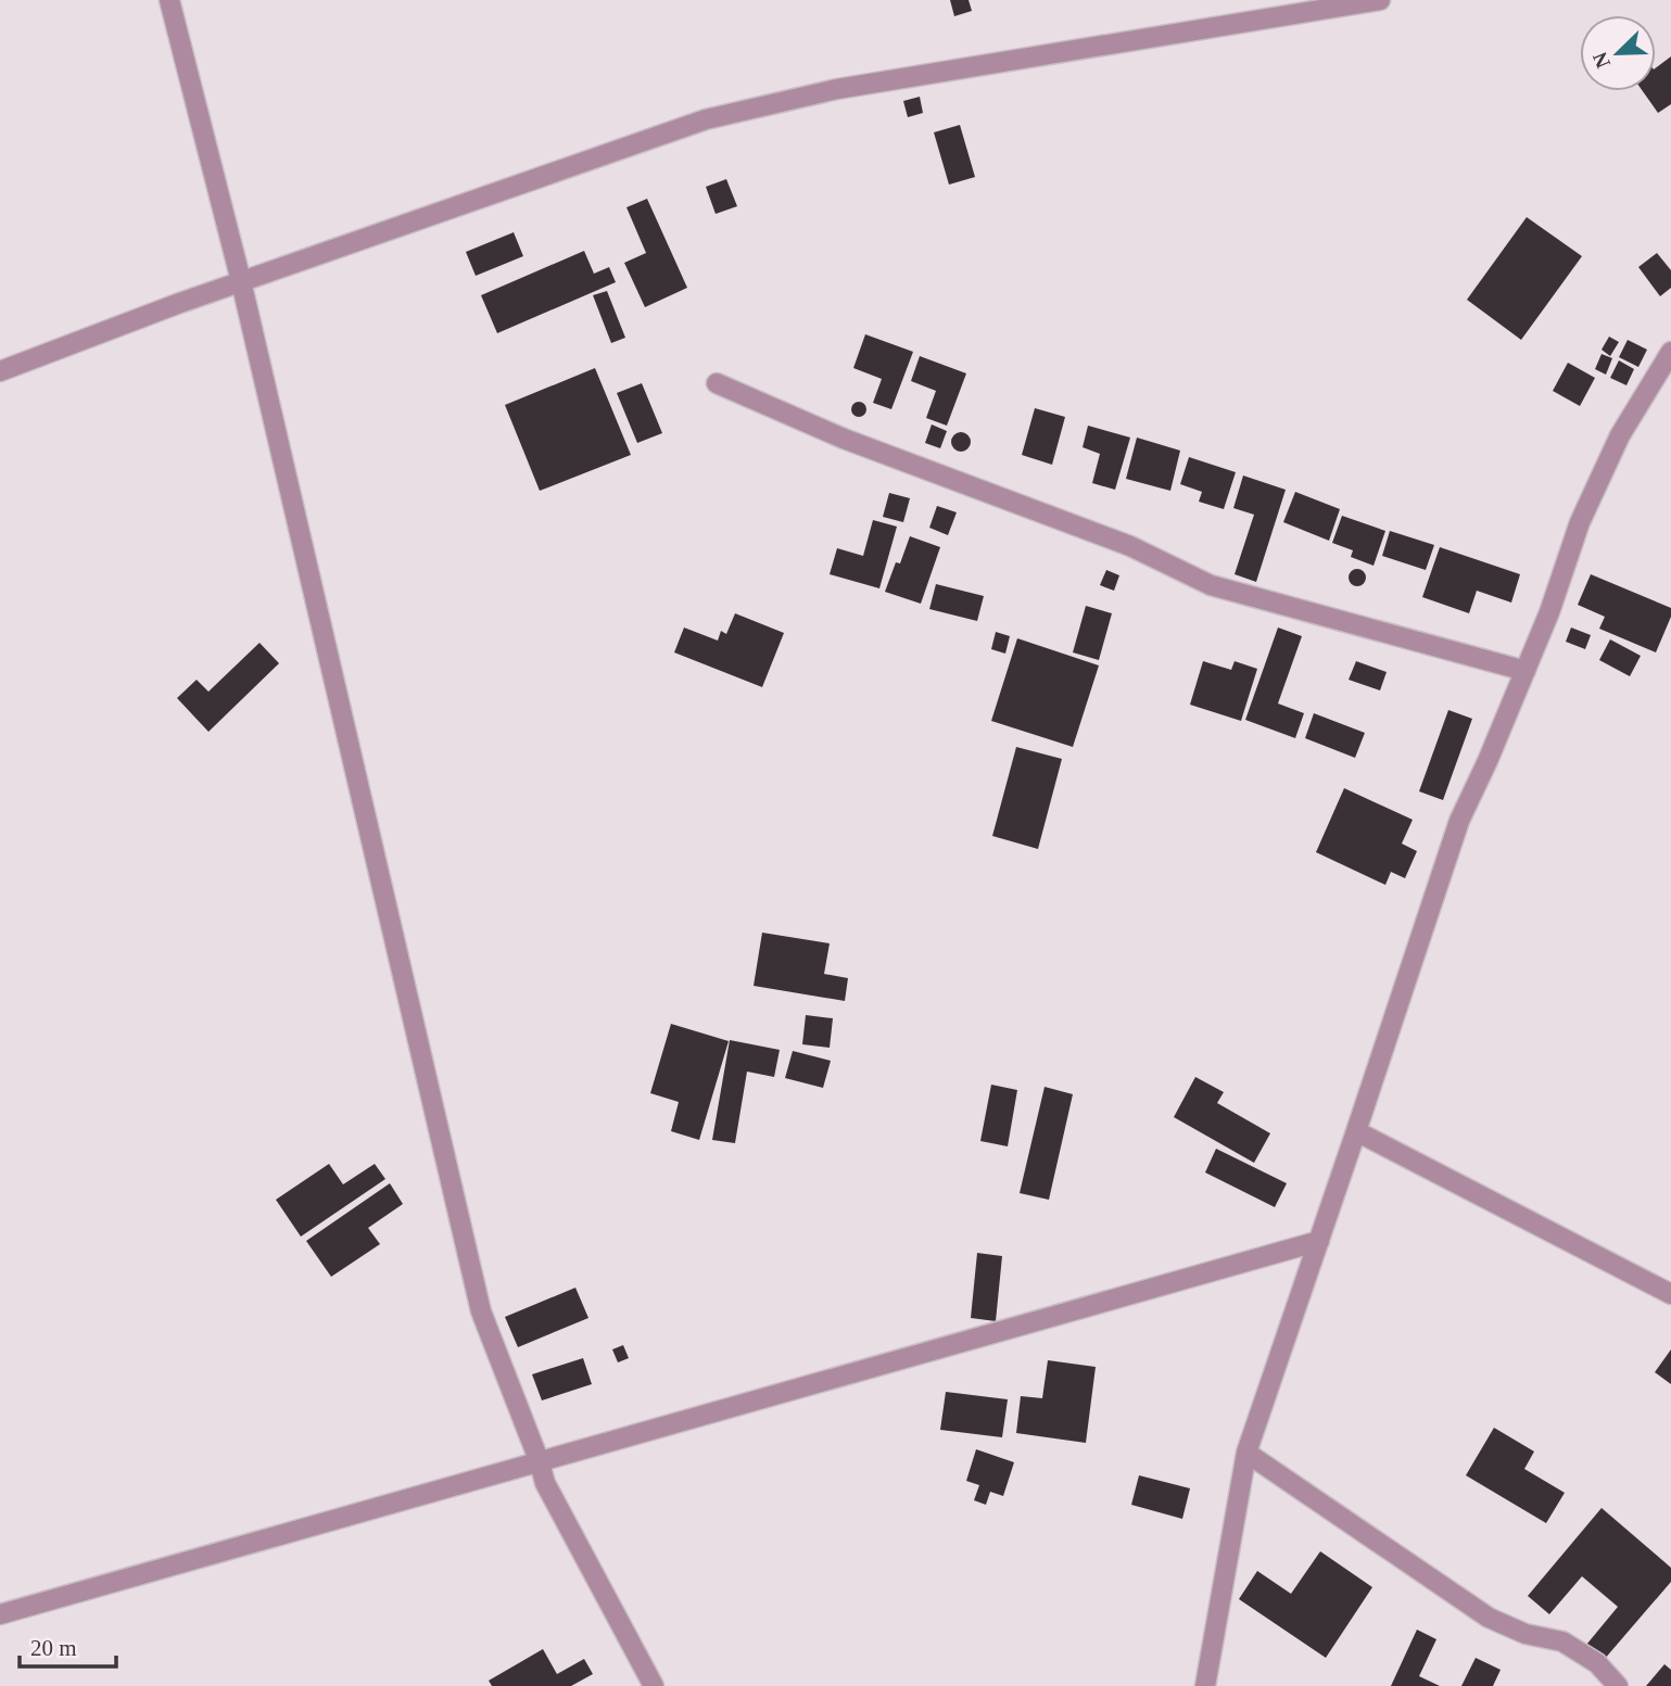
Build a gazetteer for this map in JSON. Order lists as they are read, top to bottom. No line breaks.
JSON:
{"scale_bar":"20 m","north":"bottom left"}
